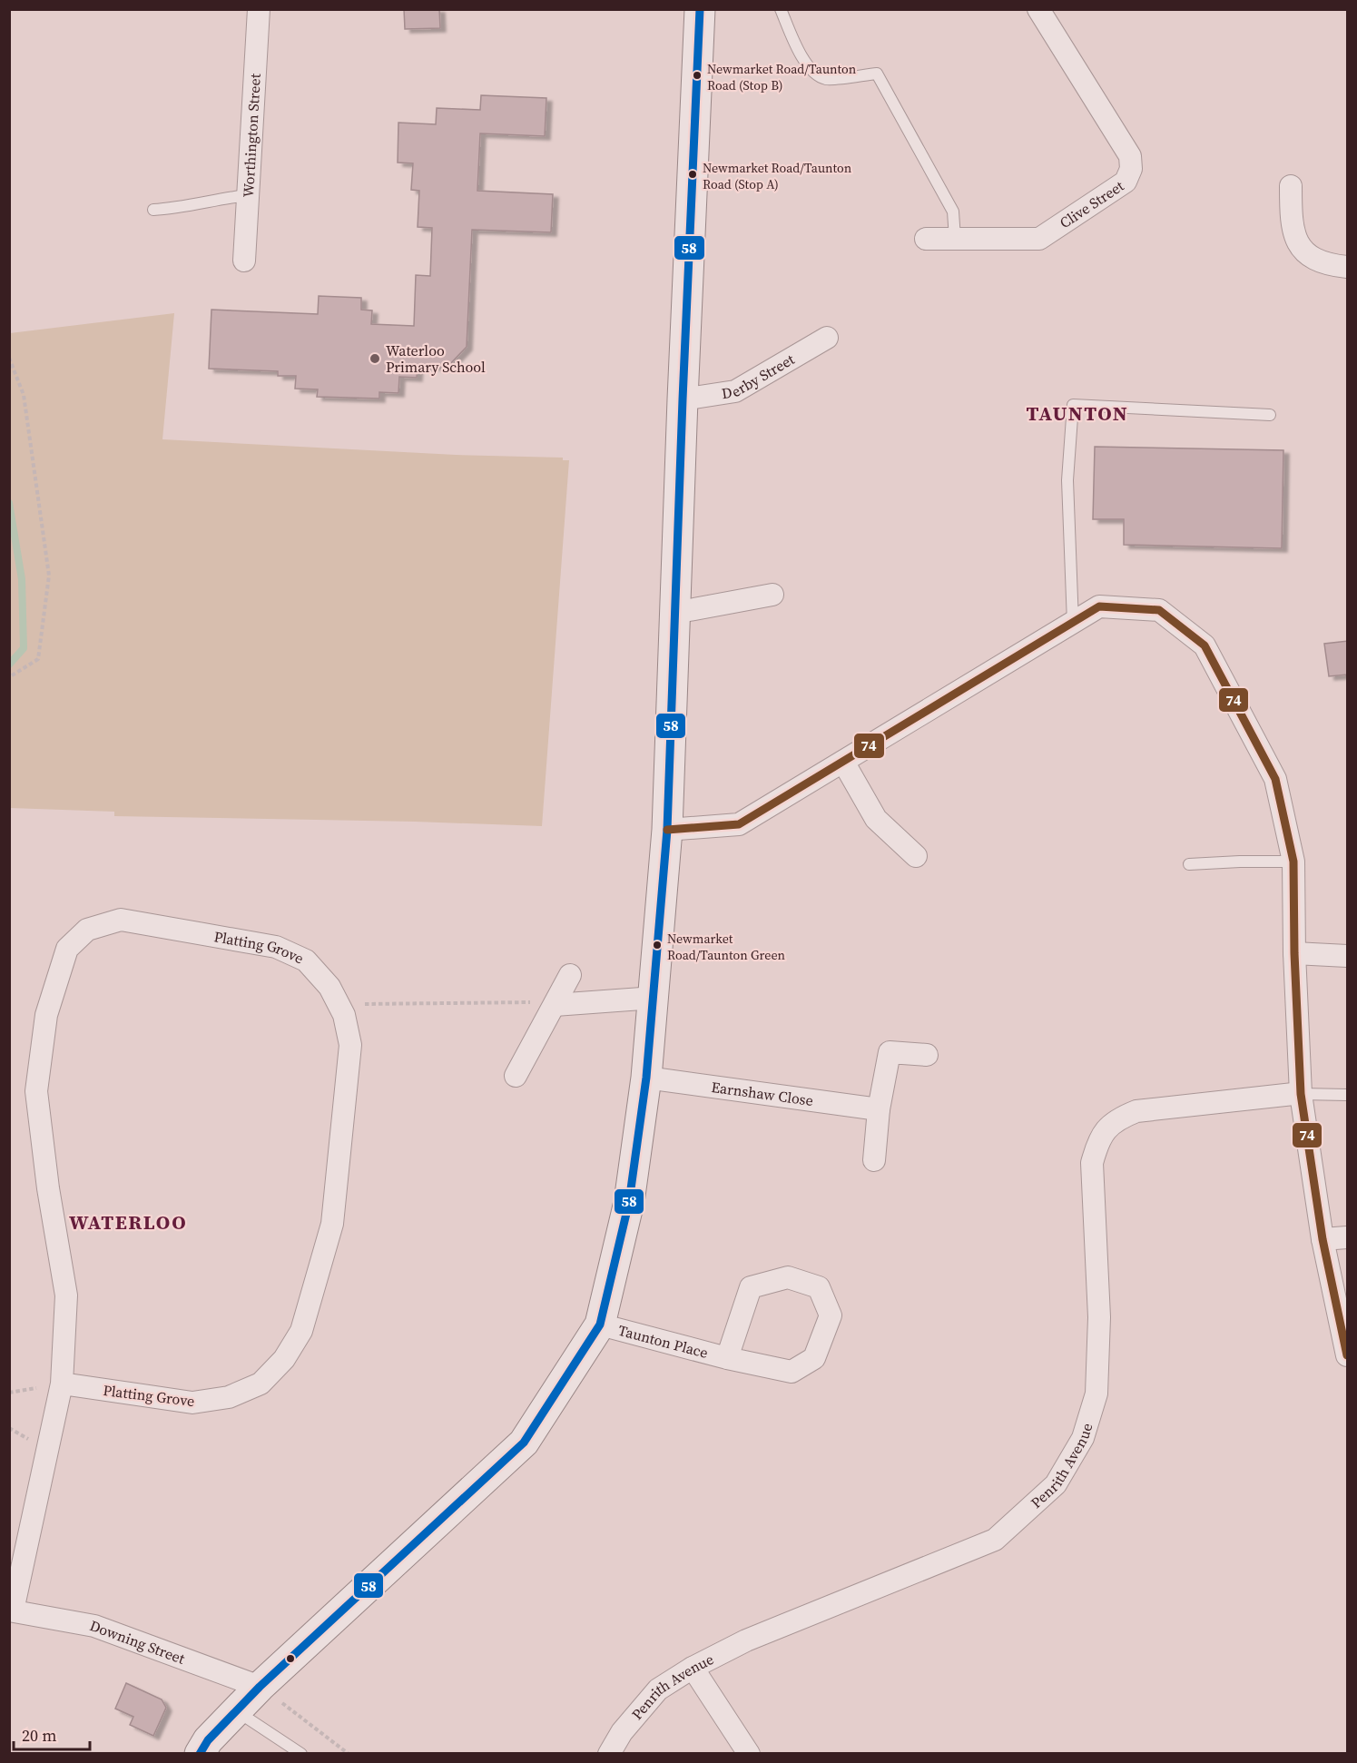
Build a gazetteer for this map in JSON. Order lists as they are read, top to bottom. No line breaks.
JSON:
{"streets":{"street":["Worthington Street","Clive Street","Derby Street","Platting Grove","Earnshaw Close","Taunton Place","Penrith Avenue","Downing Street"]},"crossings":[["Platting Grove","Downing Street"]],"districts":["TAUNTON","WATERLOO"],"places":["Newmarket Road/Taunton Road (Stop B)","Newmarket Road/Taunton Road (Stop A)","Waterloo Primary School","Newmarket Road/Taunton Green"],"lines":["transit line 58","transit line 74"],"scale_bar":"20 m"}
